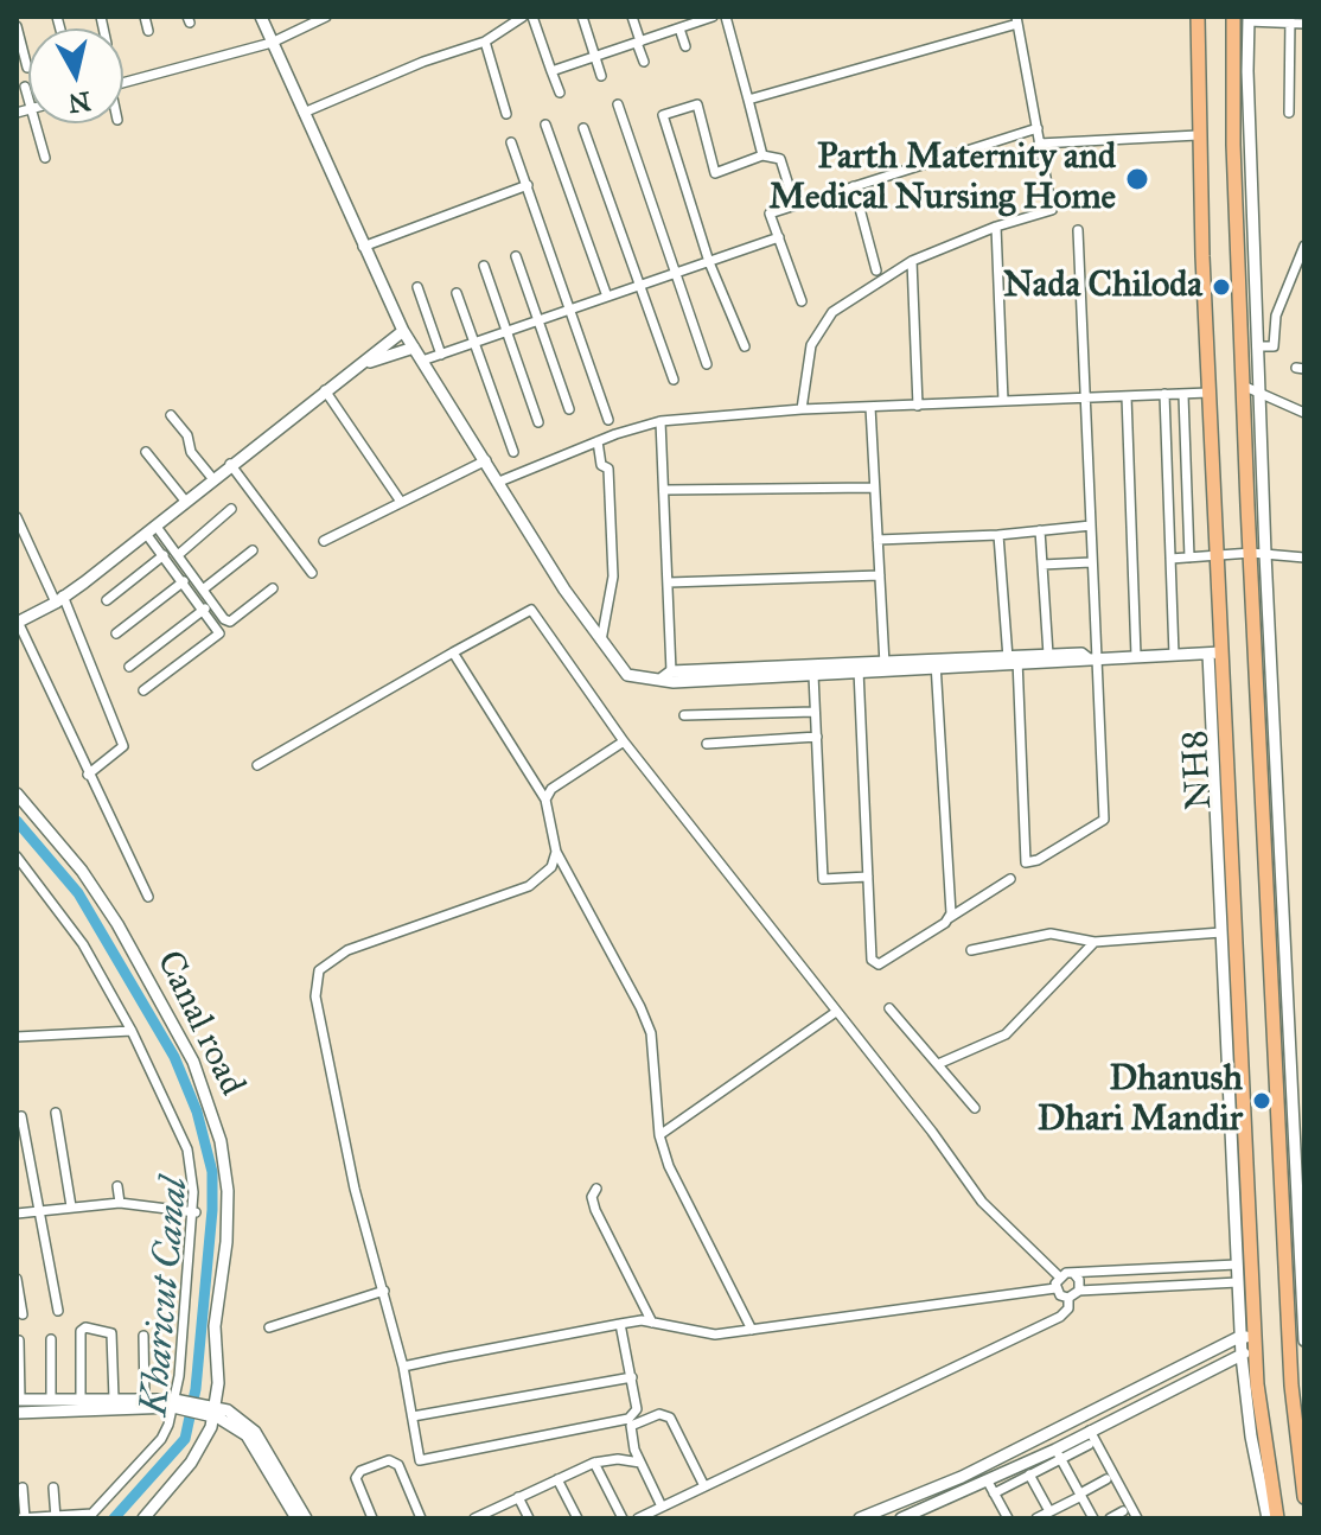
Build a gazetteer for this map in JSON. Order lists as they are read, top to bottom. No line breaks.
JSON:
{"streets":{"main road":["NH8"],"street":["Canal road"]},"water":["Kharicut Canal"],"places":["Parth Maternity and Medical Nursing Home","Nada Chiloda","Dhanush Dhari Mandir"],"north":"bottom"}
